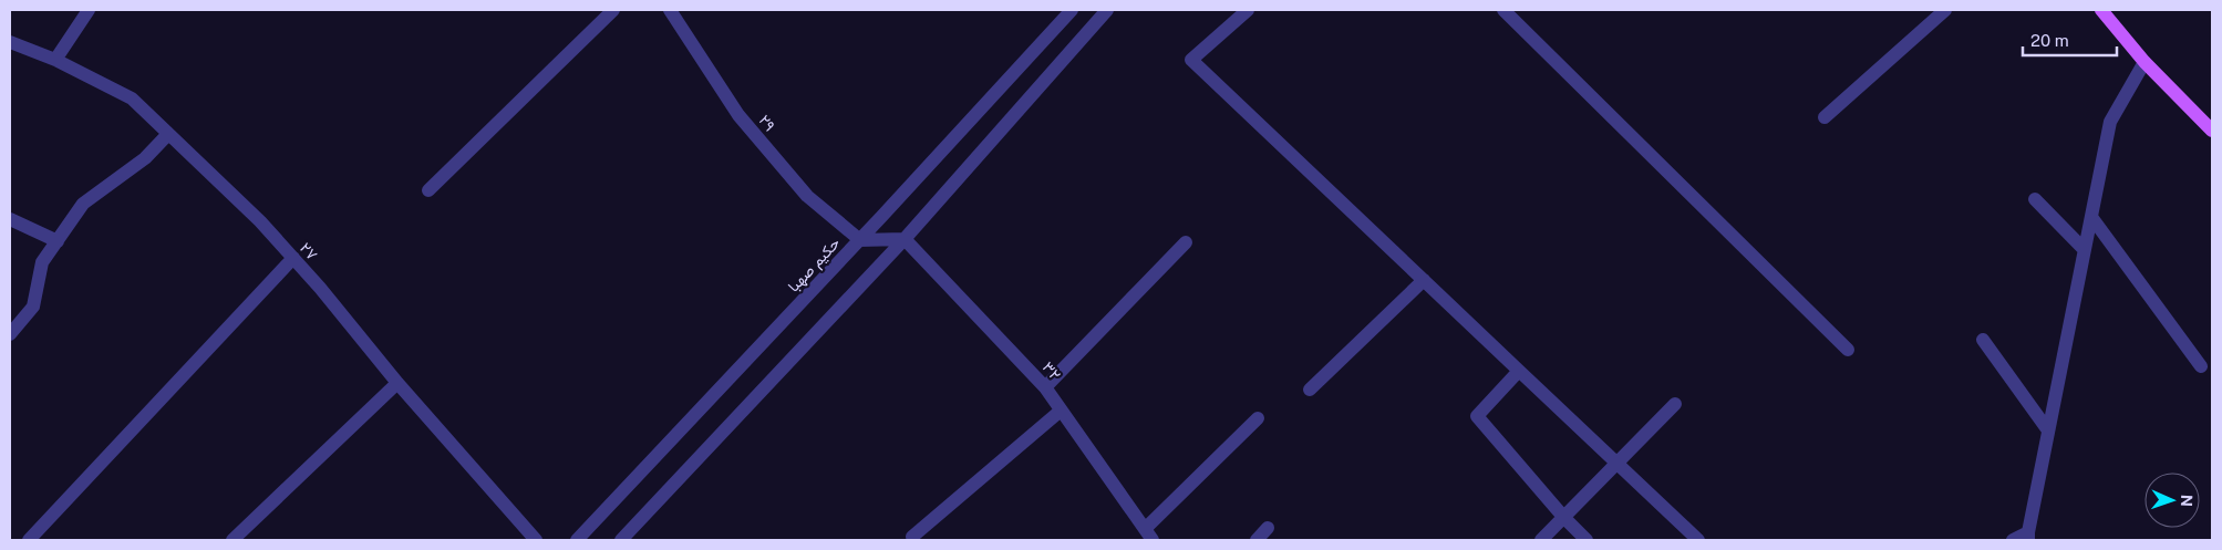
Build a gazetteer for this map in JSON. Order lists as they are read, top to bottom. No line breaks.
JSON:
{"streets":{"street":["۲۹","۲۷","حکیم صهبا","۳۲"]},"crossings":[["۲۹","حکیم صهبا"]],"scale_bar":"20 m","north":"right"}
